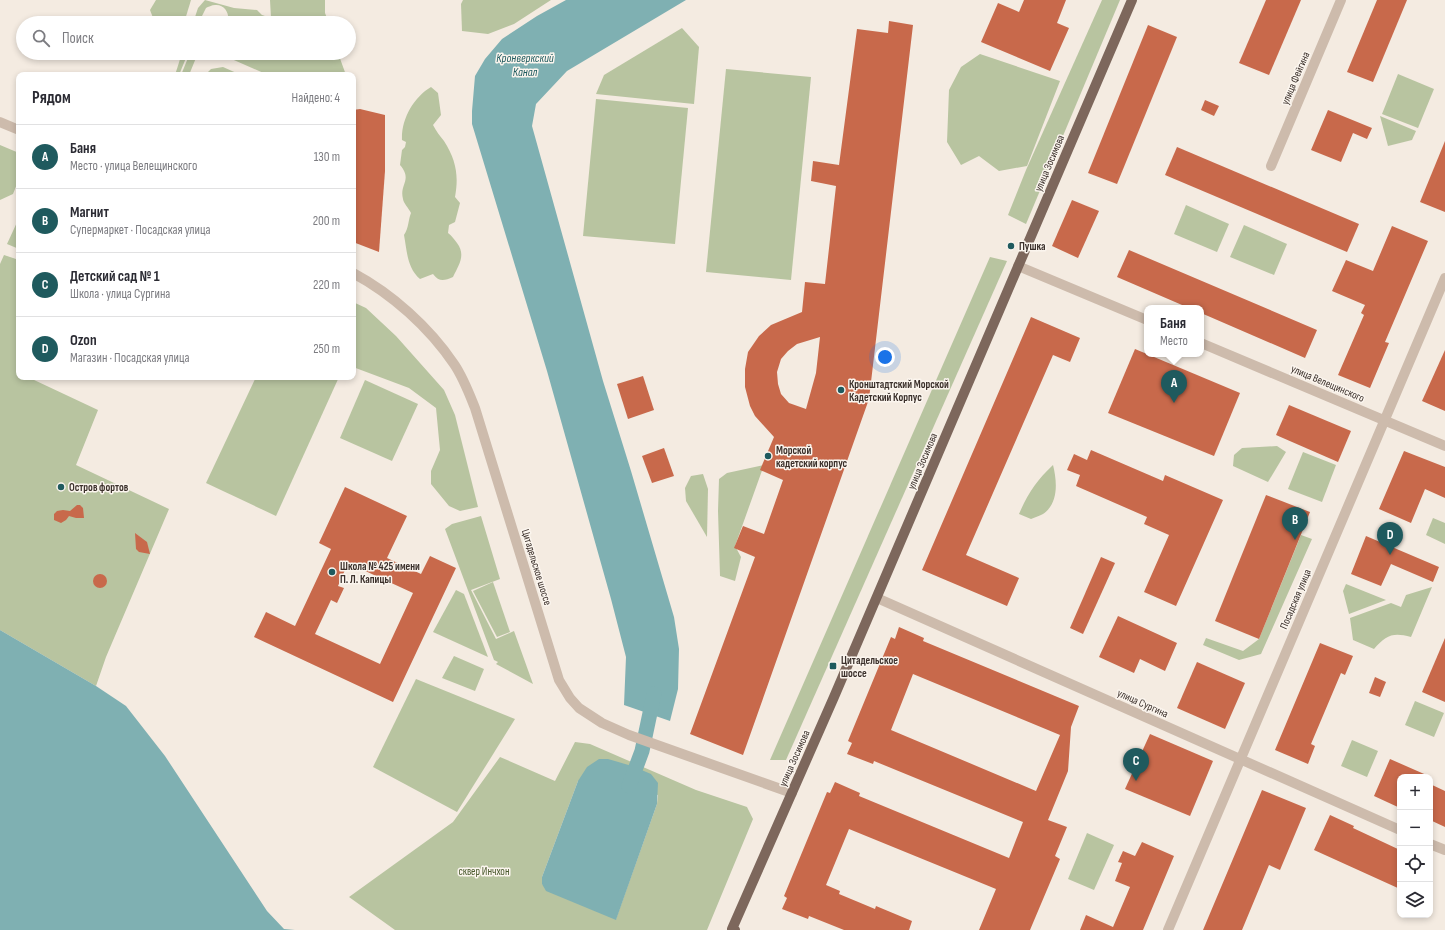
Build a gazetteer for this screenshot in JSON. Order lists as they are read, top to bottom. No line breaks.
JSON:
{"streets":{"main road":["улица Зосимова"],"street":["улица Фейгина","улица Велещинского","Цитадельское шоссе","Посадская улица","улица Сургина"]},"crossings":[["улица Зосимова","Цитадельское шоссе"],["улица Зосимова","улица Сургина"],["улица Велещинского","Посадская улица"],["Посадская улица","улица Сургина"]],"water":["Кронверкский Канал"],"parks":["сквер Инчхон"],"places":{"other":["Пушка","Кронштадтский Морской Кадетский Корпус","Морской кадетский корпус","Остров фортов","Школа № 425 имени П. Л. Капицы"],"transit":["Цитадельское шоссе"]},"page":{"search":"Поиск","heading":["Рядом","Найдено: 4"],"list":[{"mark":"A","name":"Баня","note":"Место · улица Велещинского","value":"130 m"},{"mark":"B","name":"Магнит","note":"Супермаркет · Посадская улица","value":"200 m"},{"mark":"C","name":"Детский сад № 1","note":"Школа · улица Сургина","value":"220 m"},{"mark":"D","name":"Ozon","note":"Магазин · Посадская улица","value":"250 m"}],"popup":["Баня","Место"],"pins":["A","B","D","C"],"map_buttons":["+","−"]}}
